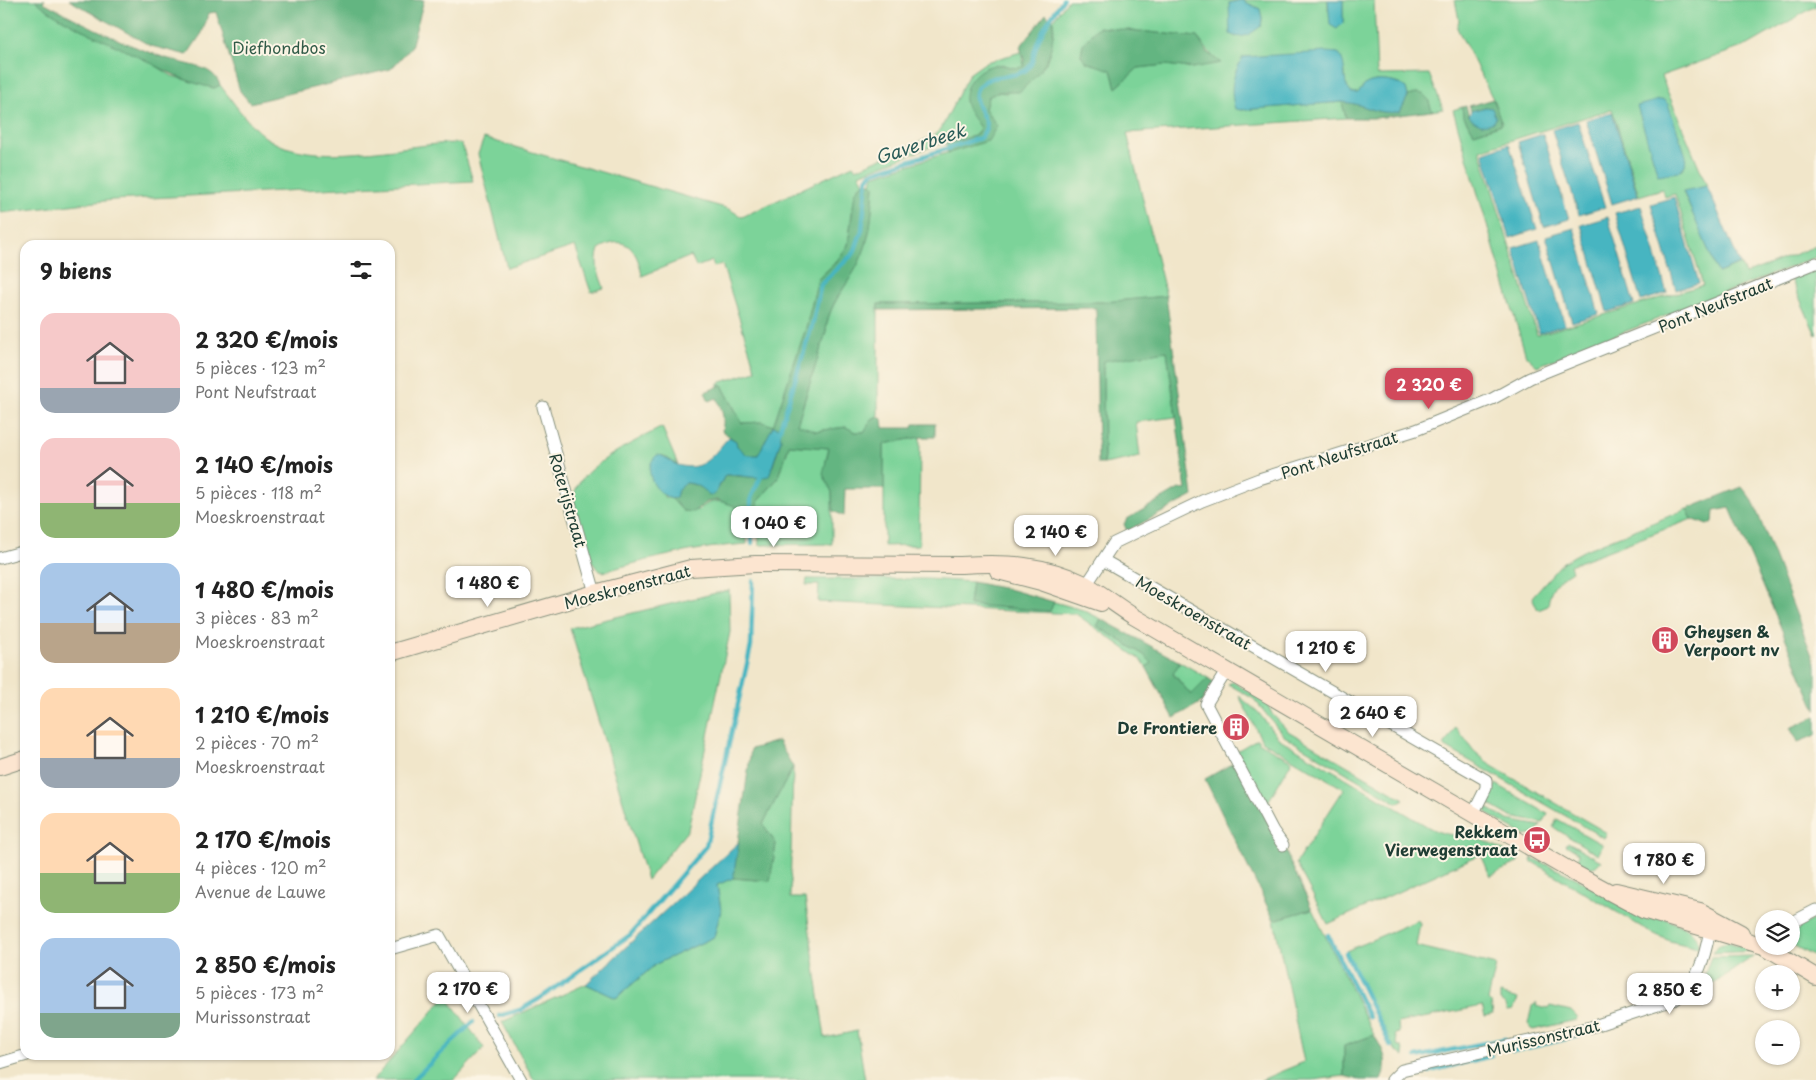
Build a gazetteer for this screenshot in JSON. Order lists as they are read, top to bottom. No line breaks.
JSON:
{"streets":{"main road":["Moeskroenstraat"],"street":["Pont Neufstraat","Roterijstraat","Murissonstraat"]},"crossings":[["Pont Neufstraat","Moeskroenstraat"],["Roterijstraat","Moeskroenstraat"],["Moeskroenstraat","Murissonstraat"]],"water":["Gaverbeek"],"parks":["Diefhondbos"],"places":{"building":["Gheysen & Verpoort nv","De Frontiere"],"bus stop":["Rekkem Vierwegenstraat"]},"page":{"heading":"9 biens","list":[{"name":"2 320 €/mois","note":"5 pièces · 123 m² · Pont Neufstraat"},{"name":"2 140 €/mois","note":"5 pièces · 118 m² · Moeskroenstraat"},{"name":"1 480 €/mois","note":"3 pièces · 83 m² · Moeskroenstraat"},{"name":"1 210 €/mois","note":"2 pièces · 70 m² · Moeskroenstraat"},{"name":"2 170 €/mois","note":"4 pièces · 120 m² · Avenue de Lauwe"},{"name":"2 850 €/mois","note":"5 pièces · 173 m² · Murissonstraat"}],"price":["2 320 €","1 040 €","2 140 €","1 480 €","1 210 €","2 640 €","1 780 €","2 170 €","2 850 €"],"map_buttons":["+","−"]}}
